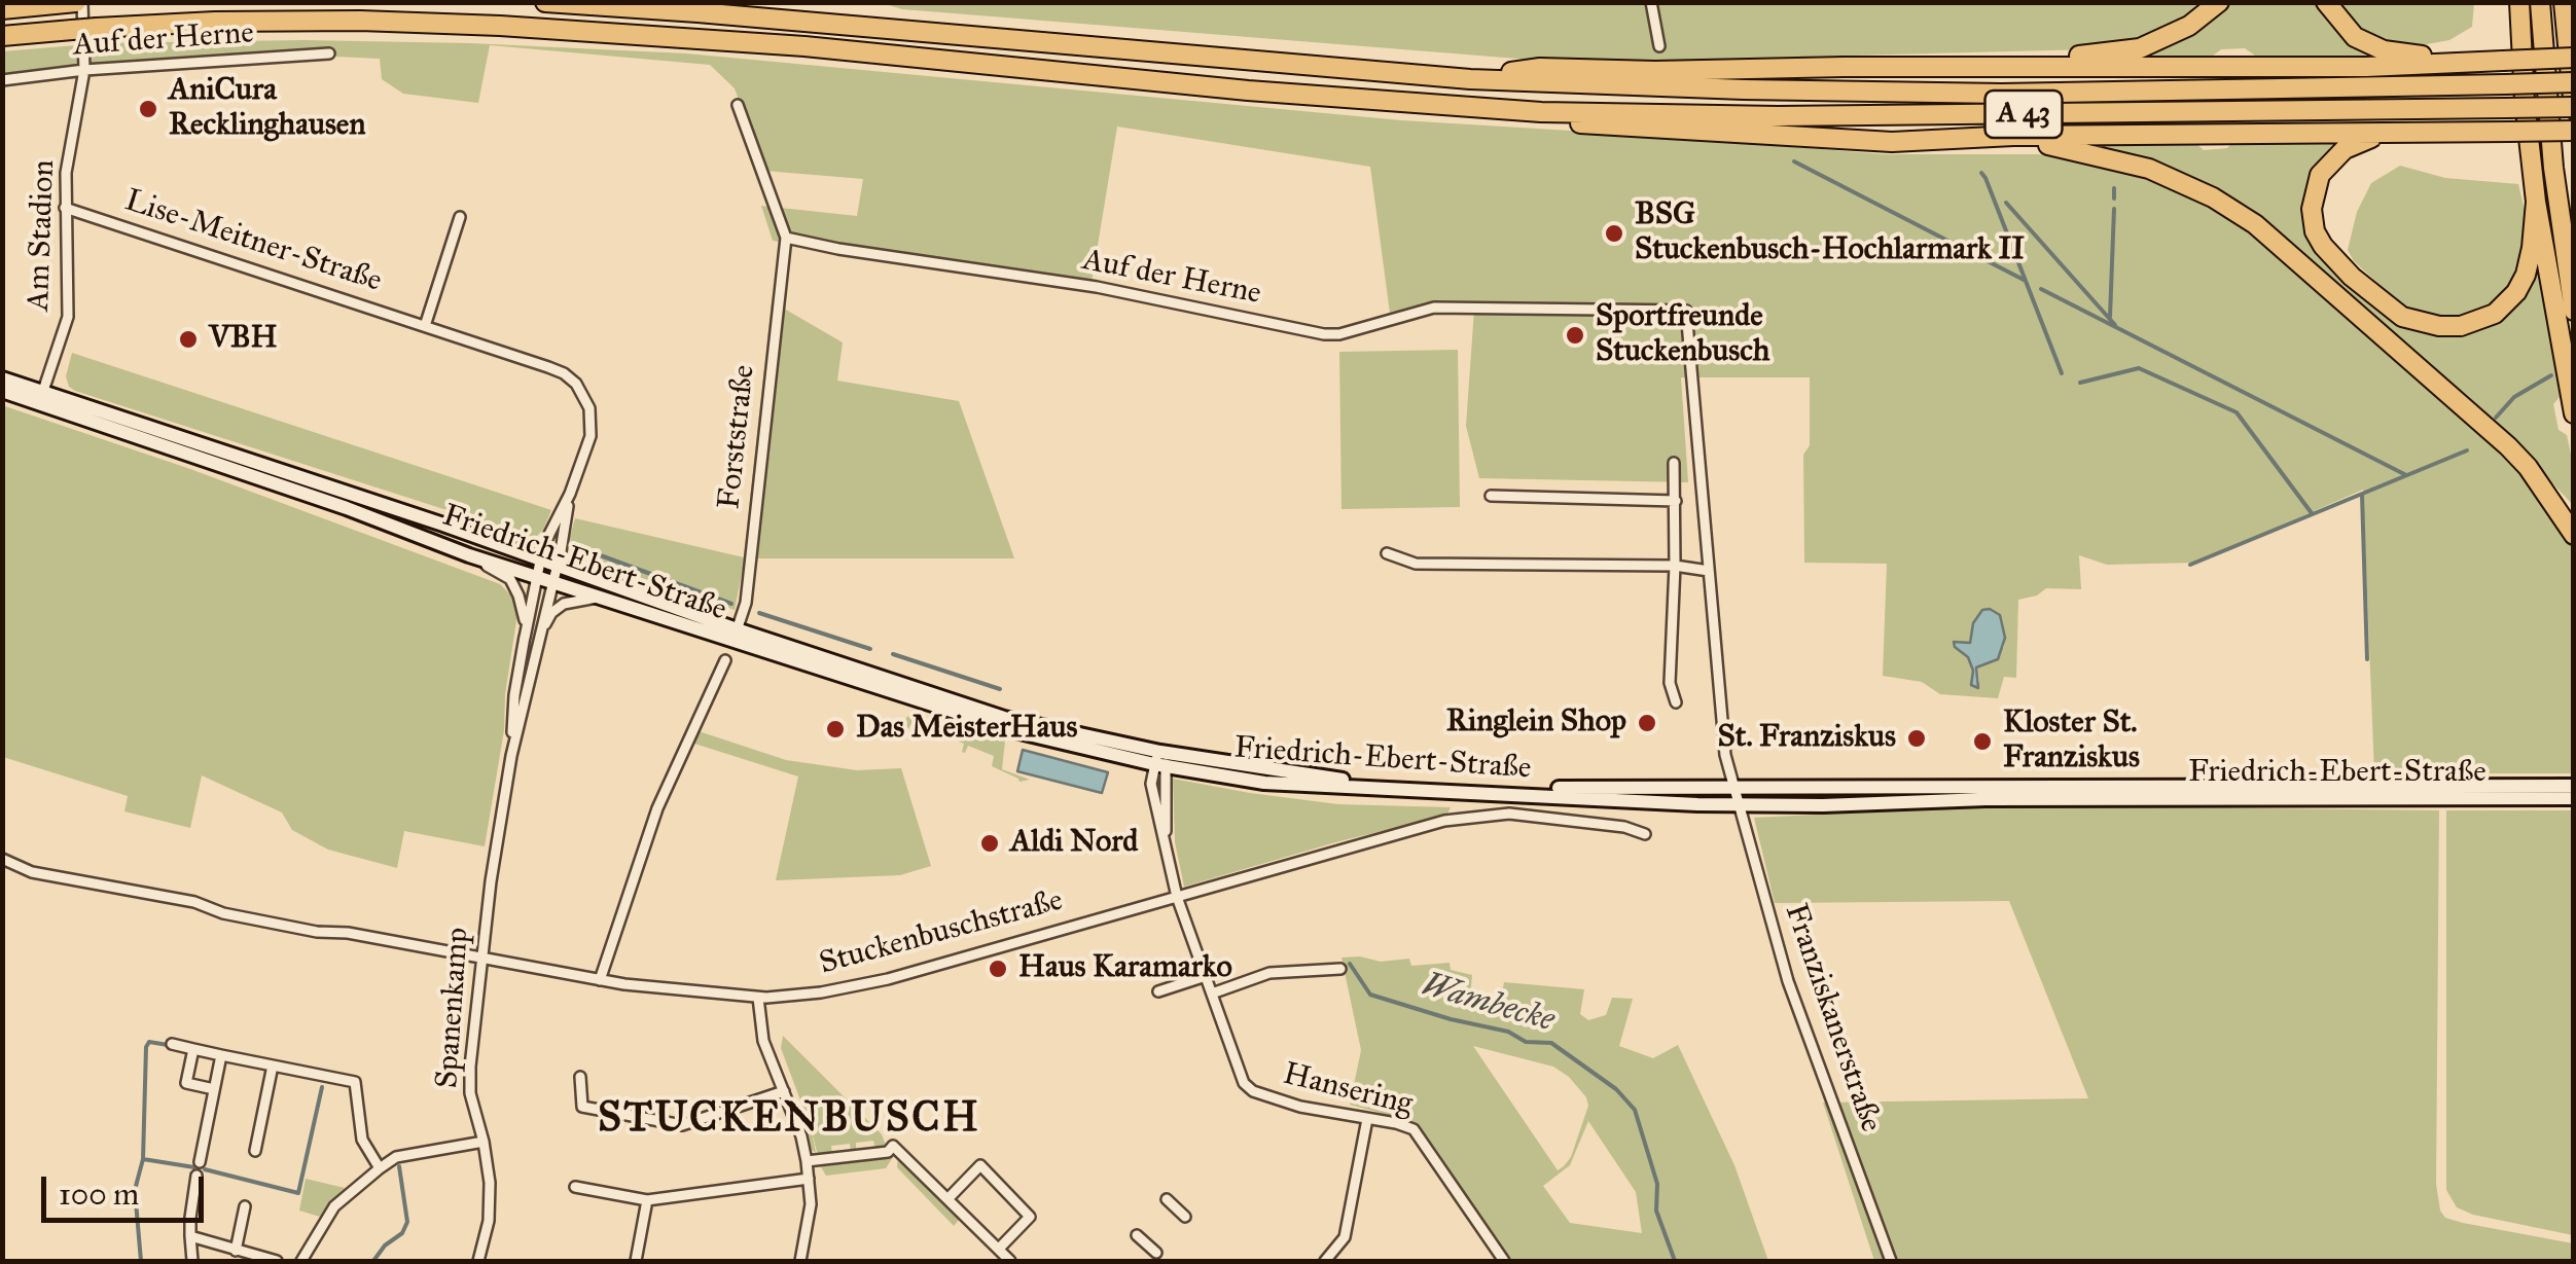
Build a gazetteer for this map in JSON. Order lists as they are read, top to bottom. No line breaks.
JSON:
{"streets":{"highway":["A 43"],"main road":["Friedrich-Ebert-Straße"],"street":["Auf der Herne","Am Stadion","Lise-Meitner-Straße","Forststraße","Stuckenbuschstraße","Spanenkamp","Franziskanerstraße","Hansering"]},"crossings":[["Auf der Herne","Am Stadion"],["Auf der Herne","Forststraße"],["Auf der Herne","Franziskanerstraße"],["Am Stadion","Lise-Meitner-Straße"],["Am Stadion","Friedrich-Ebert-Straße"],["Lise-Meitner-Straße","Friedrich-Ebert-Straße"],["Lise-Meitner-Straße","Spanenkamp"],["Forststraße","Friedrich-Ebert-Straße"],["Friedrich-Ebert-Straße","Spanenkamp"],["Friedrich-Ebert-Straße","Franziskanerstraße"],["Friedrich-Ebert-Straße","Hansering"],["Stuckenbuschstraße","Spanenkamp"],["Stuckenbuschstraße","Hansering"]],"districts":["STUCKENBUSCH"],"water":["Wambecke"],"places":["AniCura Recklinghausen","BSG Stuckenbusch-Hochlarmark II","Sportfreunde Stuckenbusch","VBH","Ringlein Shop","Das MeisterHaus","St. Franziskus","Kloster St. Franziskus","Aldi Nord","Haus Karamarko"],"scale_bar":"100 m"}
